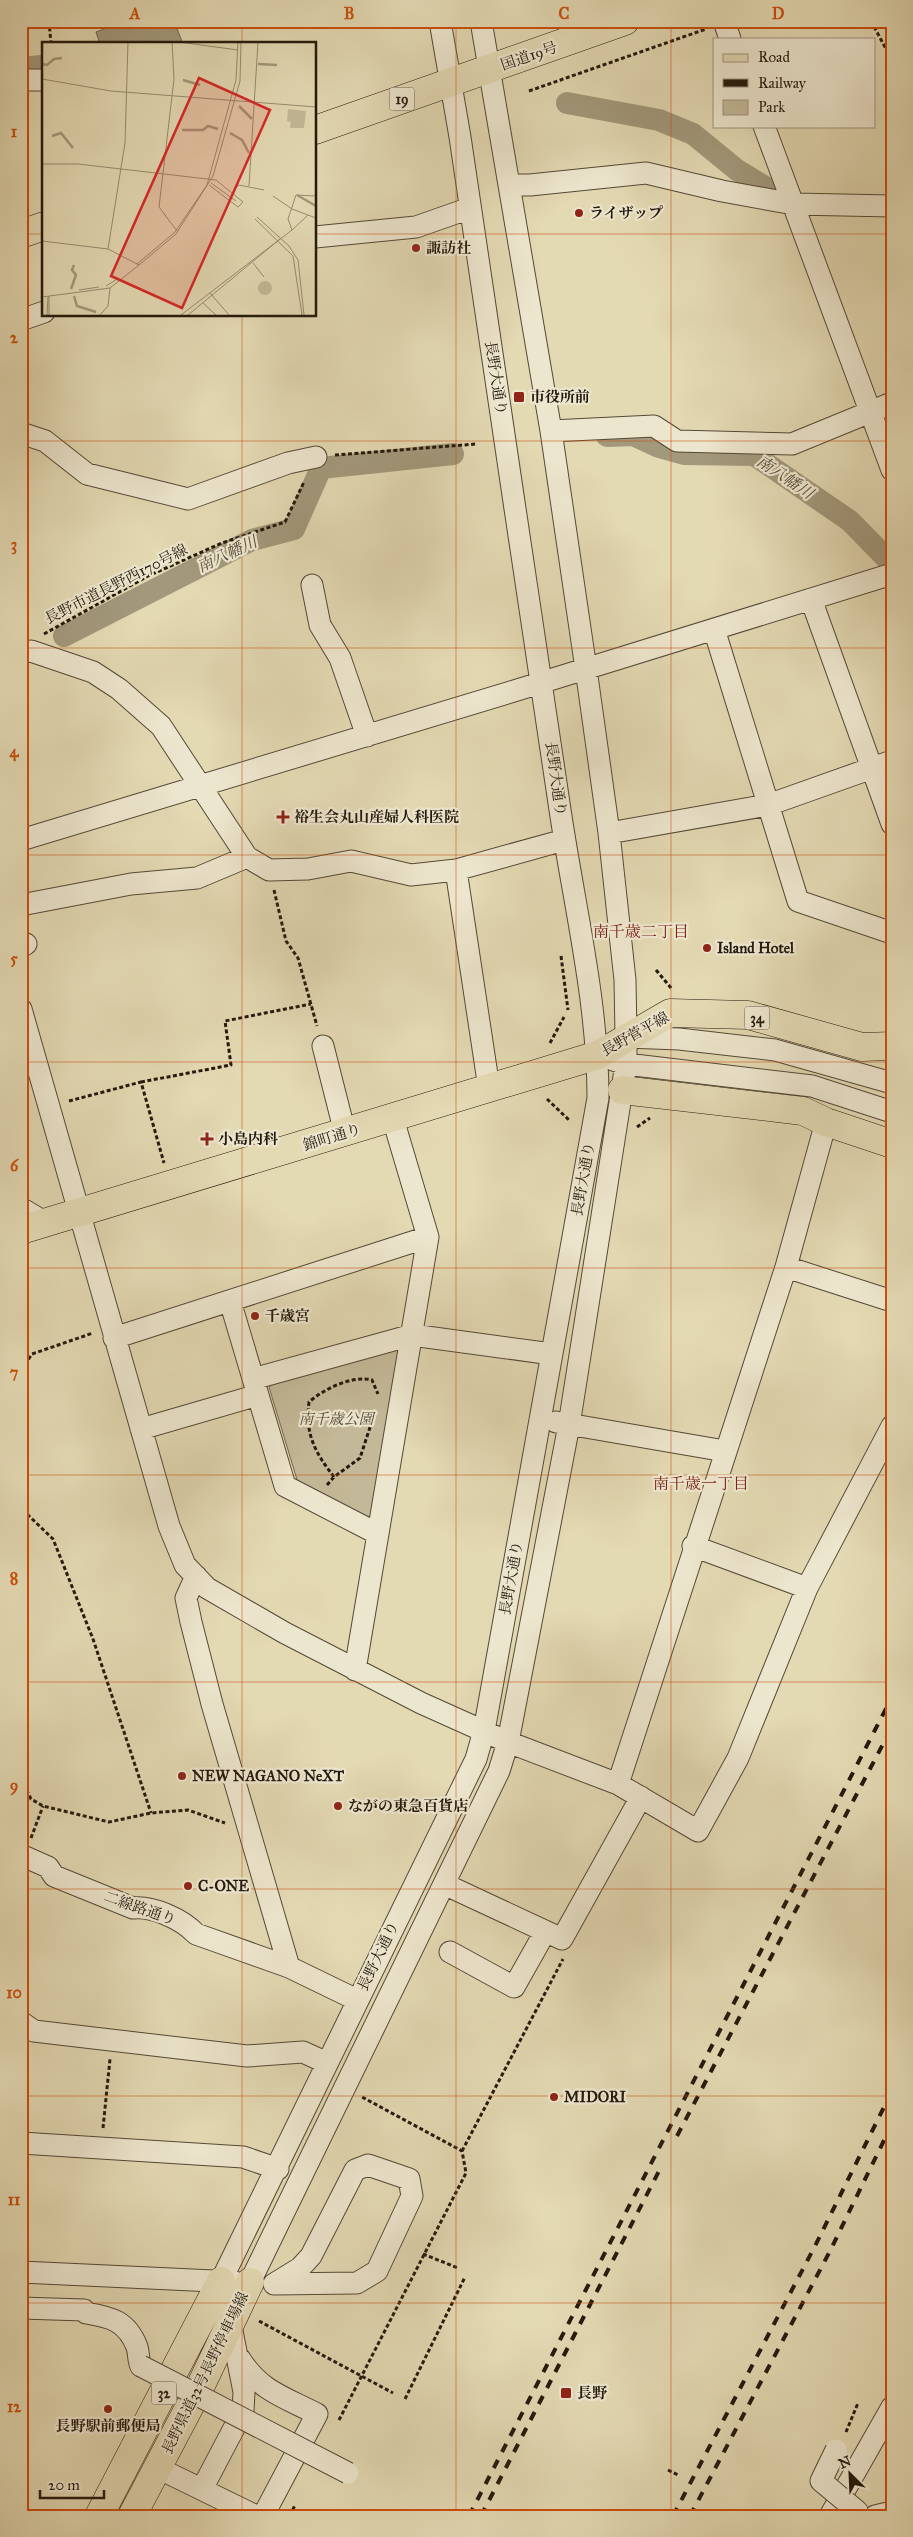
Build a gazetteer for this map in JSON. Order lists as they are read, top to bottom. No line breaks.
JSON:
{"streets":{"main road":["国道19号","19","34","長野菅平線","錦町通り","長野県道32号長野停車場線","32"],"street":["長野大通り","二線路通り"],"path":["長野市道長野西170号線"]},"crossings":[["国道19号","19"],["国道19号","長野大通り"],["19","長野大通り"],["長野大通り","長野菅平線"],["長野大通り","二線路通り"],["長野大通り","長野県道32号長野停車場線"],["長野菅平線","錦町通り"]],"districts":["南千歳二丁目","南千歳一丁目"],"water":["南八幡川"],"parks":["南千歳公園"],"places":{"other":["ライザップ","諏訪社","Island Hotel","千歳宮","NEW NAGANO NeXT","ながの東急百貨店","C-ONE","MIDORI","長野駅前郵便局"],"transit":["市役所前","長野"],"health":["裕生会丸山産婦人科医院","小島内科"]},"legend":["Road","Railway","Park"],"scale_bar":"20 m","north":"top left","grid":{"columns":["A","B","C","D"],"rows":["1","2","3","4","5","6","7","8","9","10","11","12"]}}
